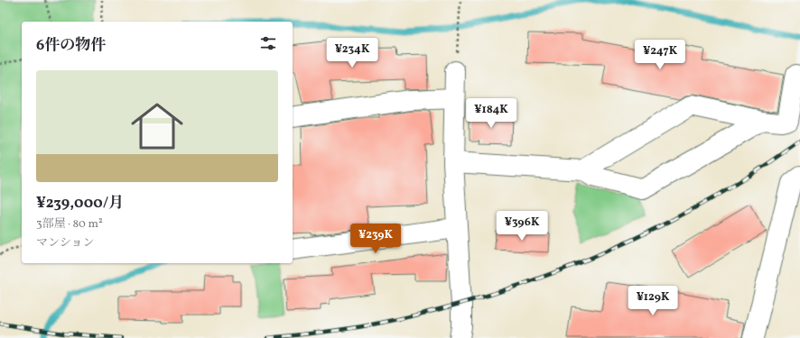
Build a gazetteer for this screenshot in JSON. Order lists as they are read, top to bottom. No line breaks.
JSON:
{"page":{"heading":"6件の物件","price":["¥234K","¥247K","¥184K","¥396K","¥239K","¥129K"],"list":[{"name":"¥239,000/月","note":"3部屋 · 80 m² · マンション"}]}}
